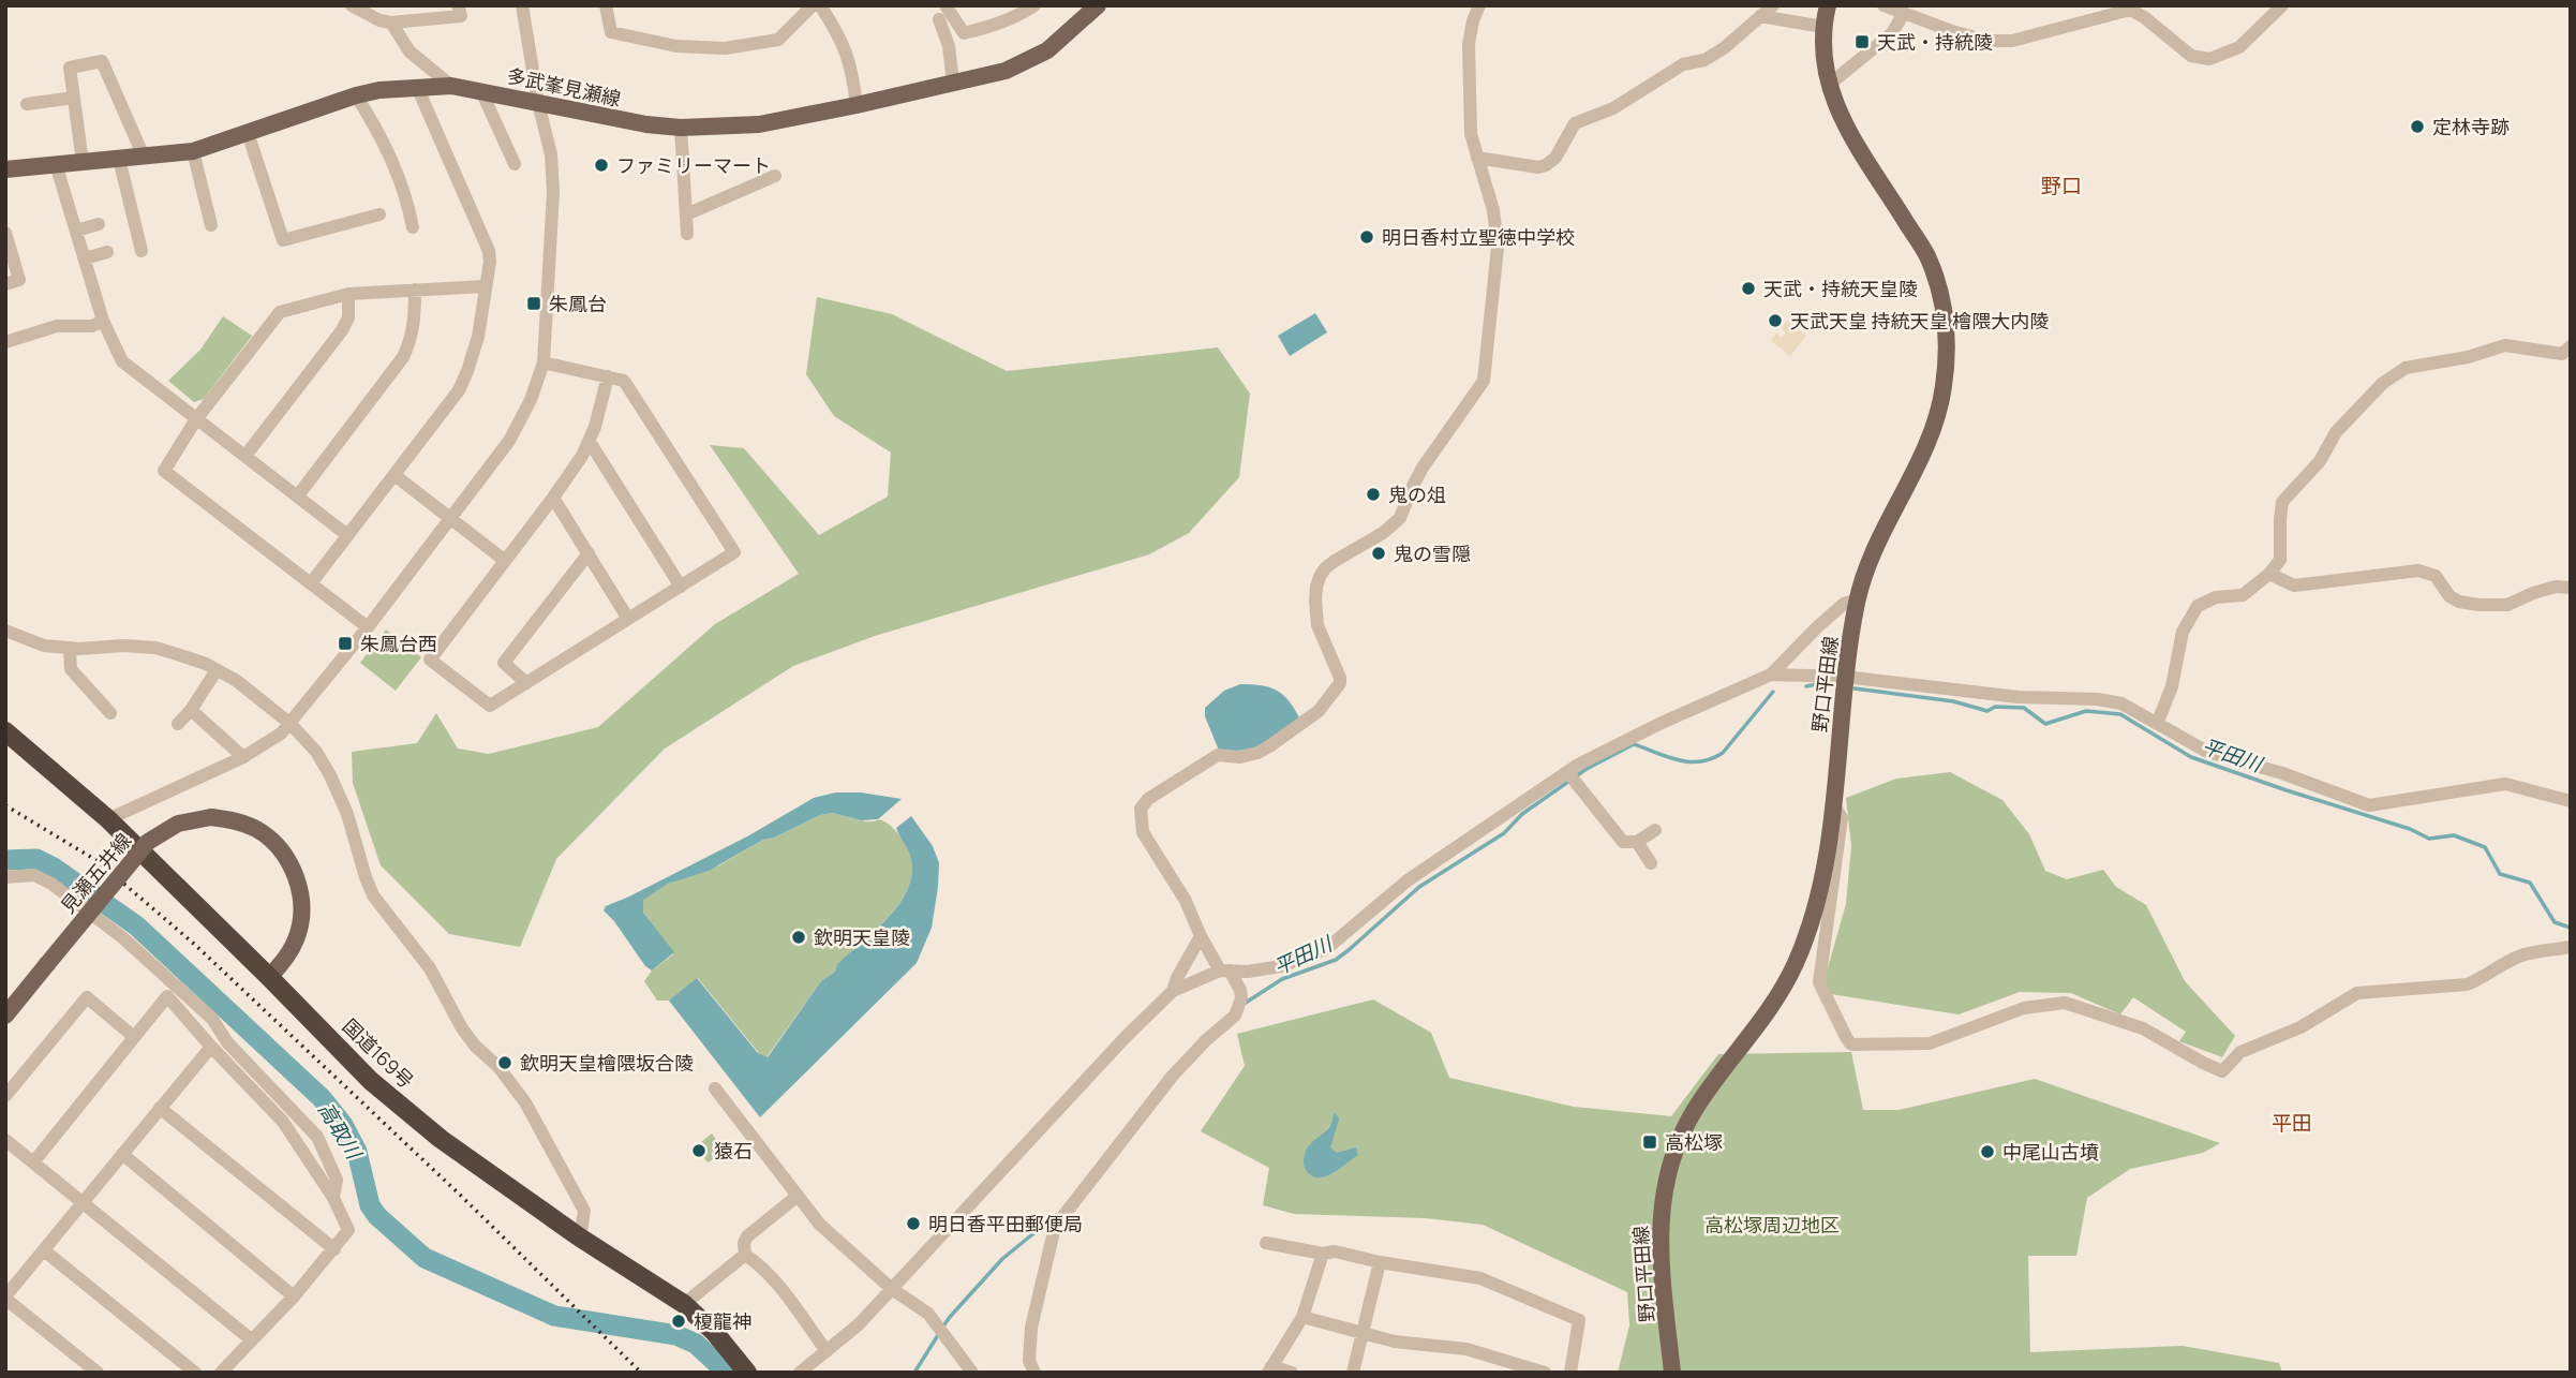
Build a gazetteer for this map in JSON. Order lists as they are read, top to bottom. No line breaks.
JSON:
{"streets":{"highway":["国道169号"],"main road":["多武峯見瀬線","野口平田線","見瀬五井線"]},"crossings":[["見瀬五井線","国道169号"]],"districts":["野口","平田"],"water":["平田川","高取川"],"parks":["高松塚周辺地区"],"places":{"transit":["天武・持統陵","朱鳳台","朱鳳台西","高松塚"],"other":["定林寺跡","ファミリーマート","明日香村立聖徳中学校","天武・持統天皇陵","天武天皇 持統天皇 檜隈大内陵","鬼の俎","鬼の雪隠","欽明天皇陵","欽明天皇檜隈坂合陵","猿石","中尾山古墳","明日香平田郵便局","榎龍神"]}}
